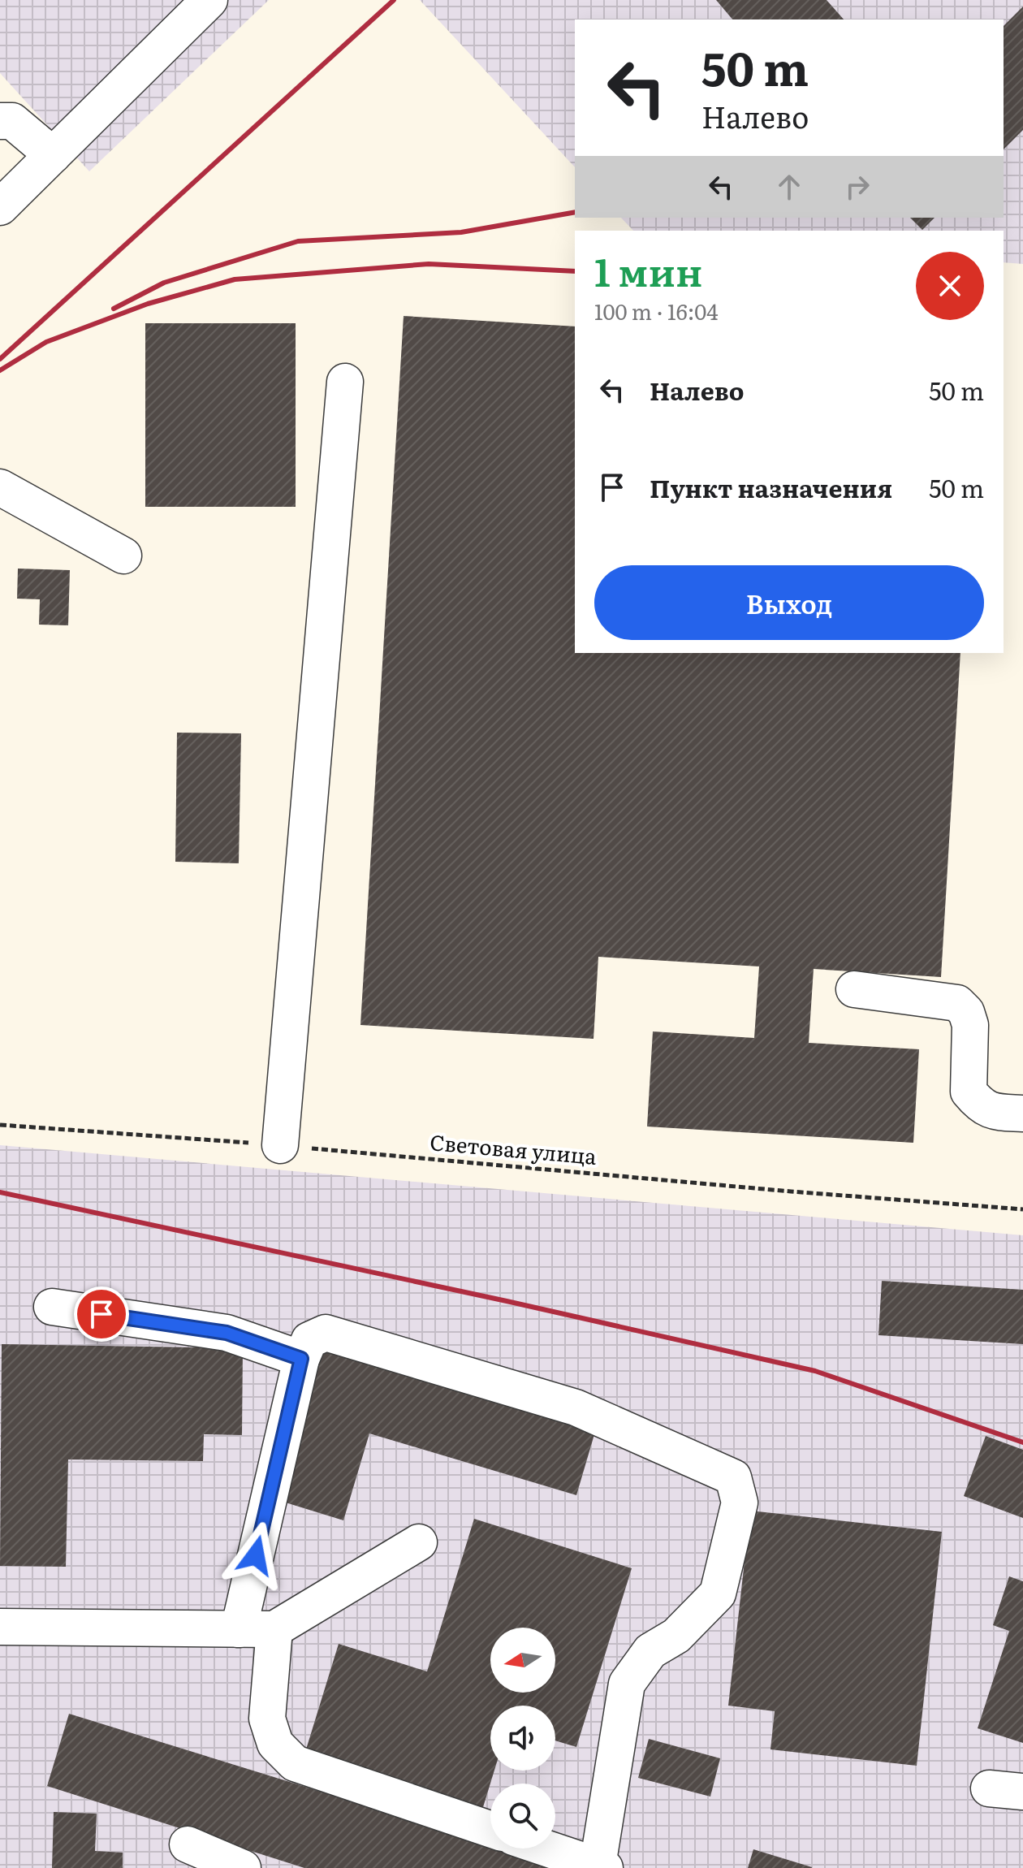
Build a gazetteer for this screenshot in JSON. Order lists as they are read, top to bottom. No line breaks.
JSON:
{"streets":{"path":["Световая улица"]},"north":"left","page":{"turn":["50 m","Налево"],"heading":["1 мин","100 m · 16:04"],"list":[{"name":"Налево","value":"50 m"},{"name":"Пункт назначения","value":"50 m"}],"buttons":"Выход"}}
